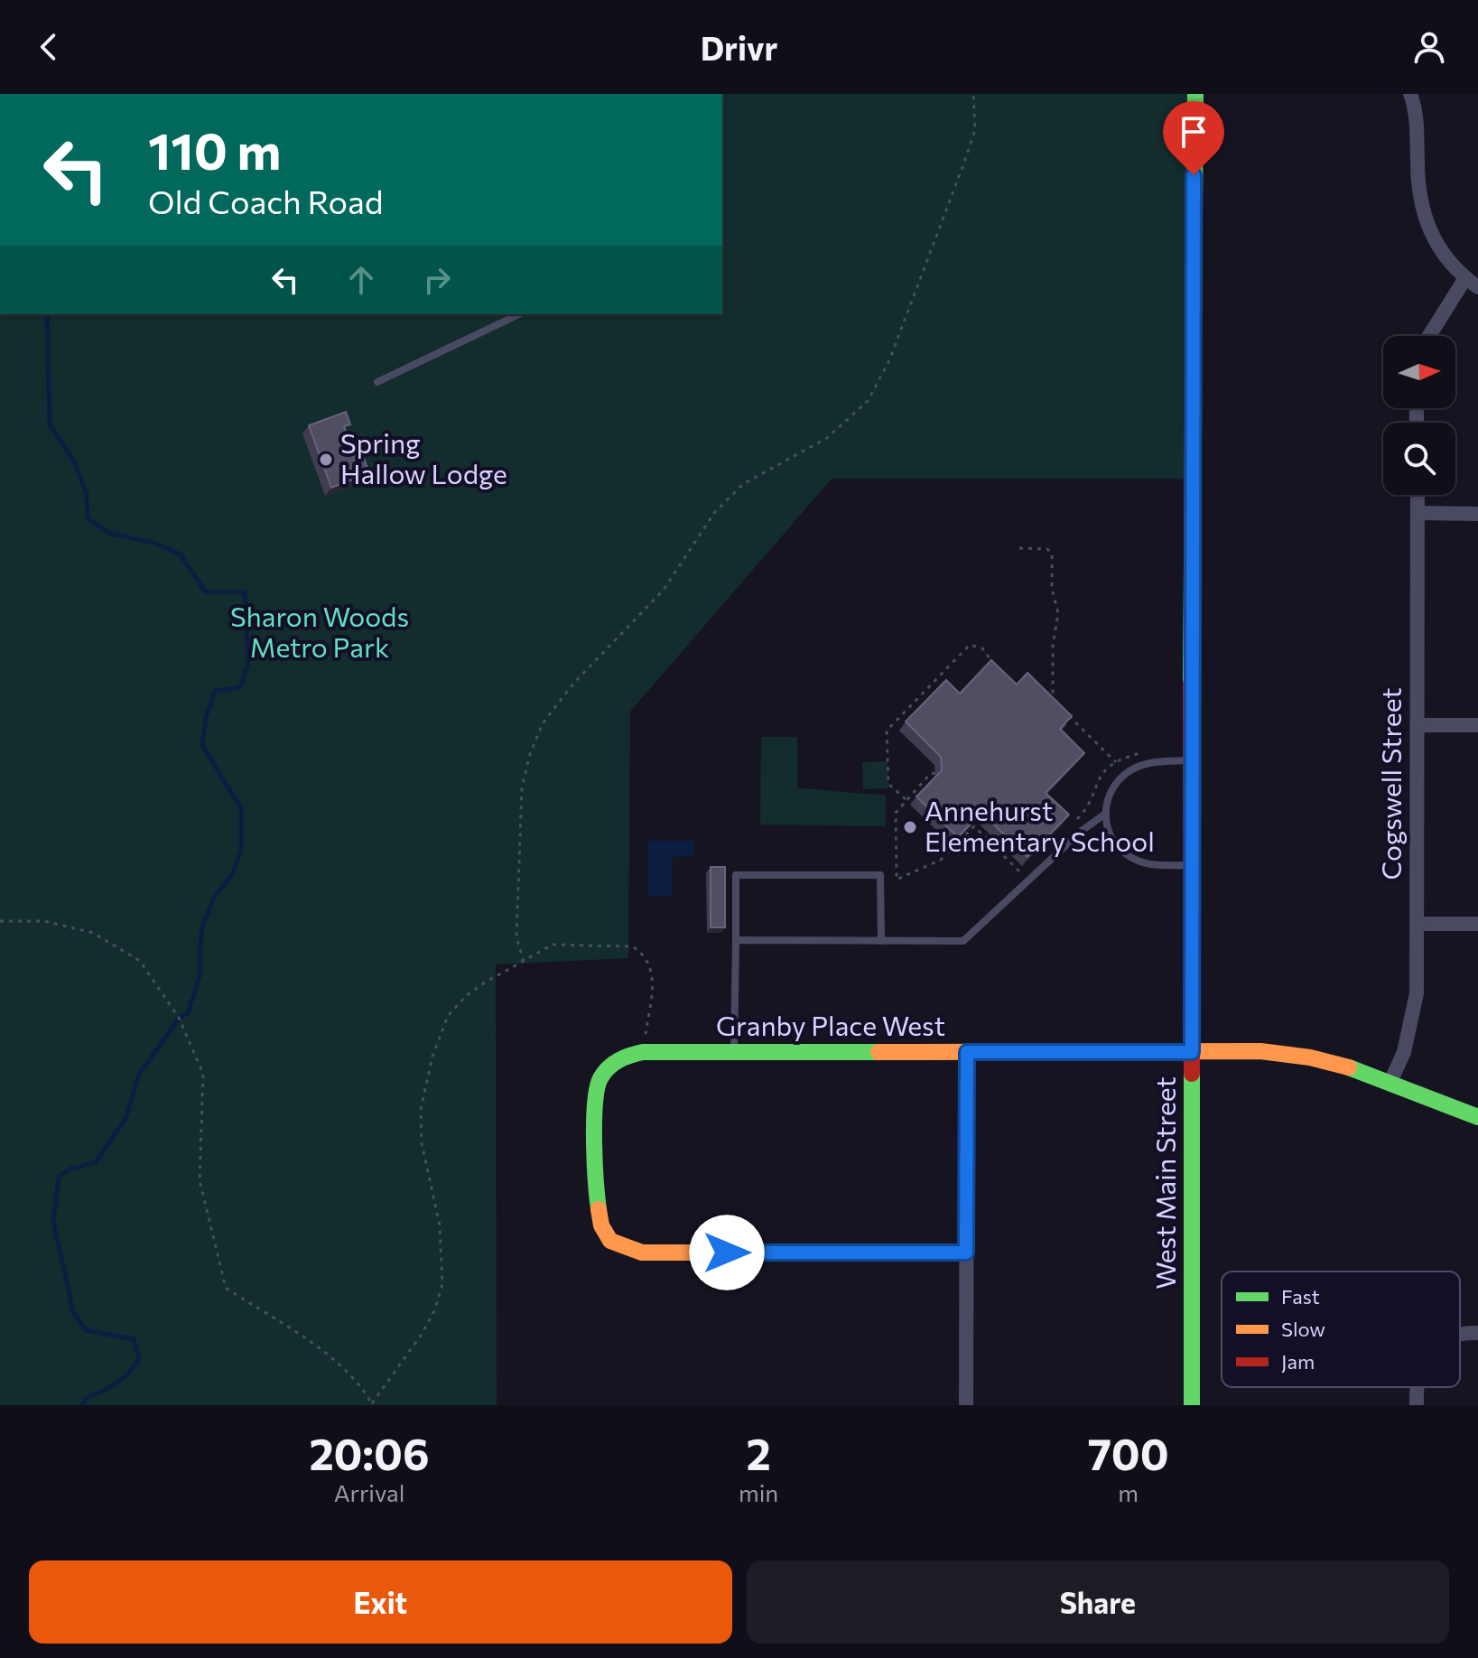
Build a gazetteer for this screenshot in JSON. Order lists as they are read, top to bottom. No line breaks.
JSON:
{"streets":{"street":["Cogswell Street","Granby Place West","West Main Street"]},"crossings":[["Cogswell Street","Granby Place West"],["Granby Place West","West Main Street"]],"parks":["Sharon Woods Metro Park"],"places":["Spring Hallow Lodge","Annehurst Elementary School"],"legend":["Fast","Slow","Jam"],"north":"right","page":{"header":"Drivr","turn":["110 m","Old Coach Road"],"eta":["20:06","Arrival","2","min","700","m"],"buttons":["Exit","Share"]}}
